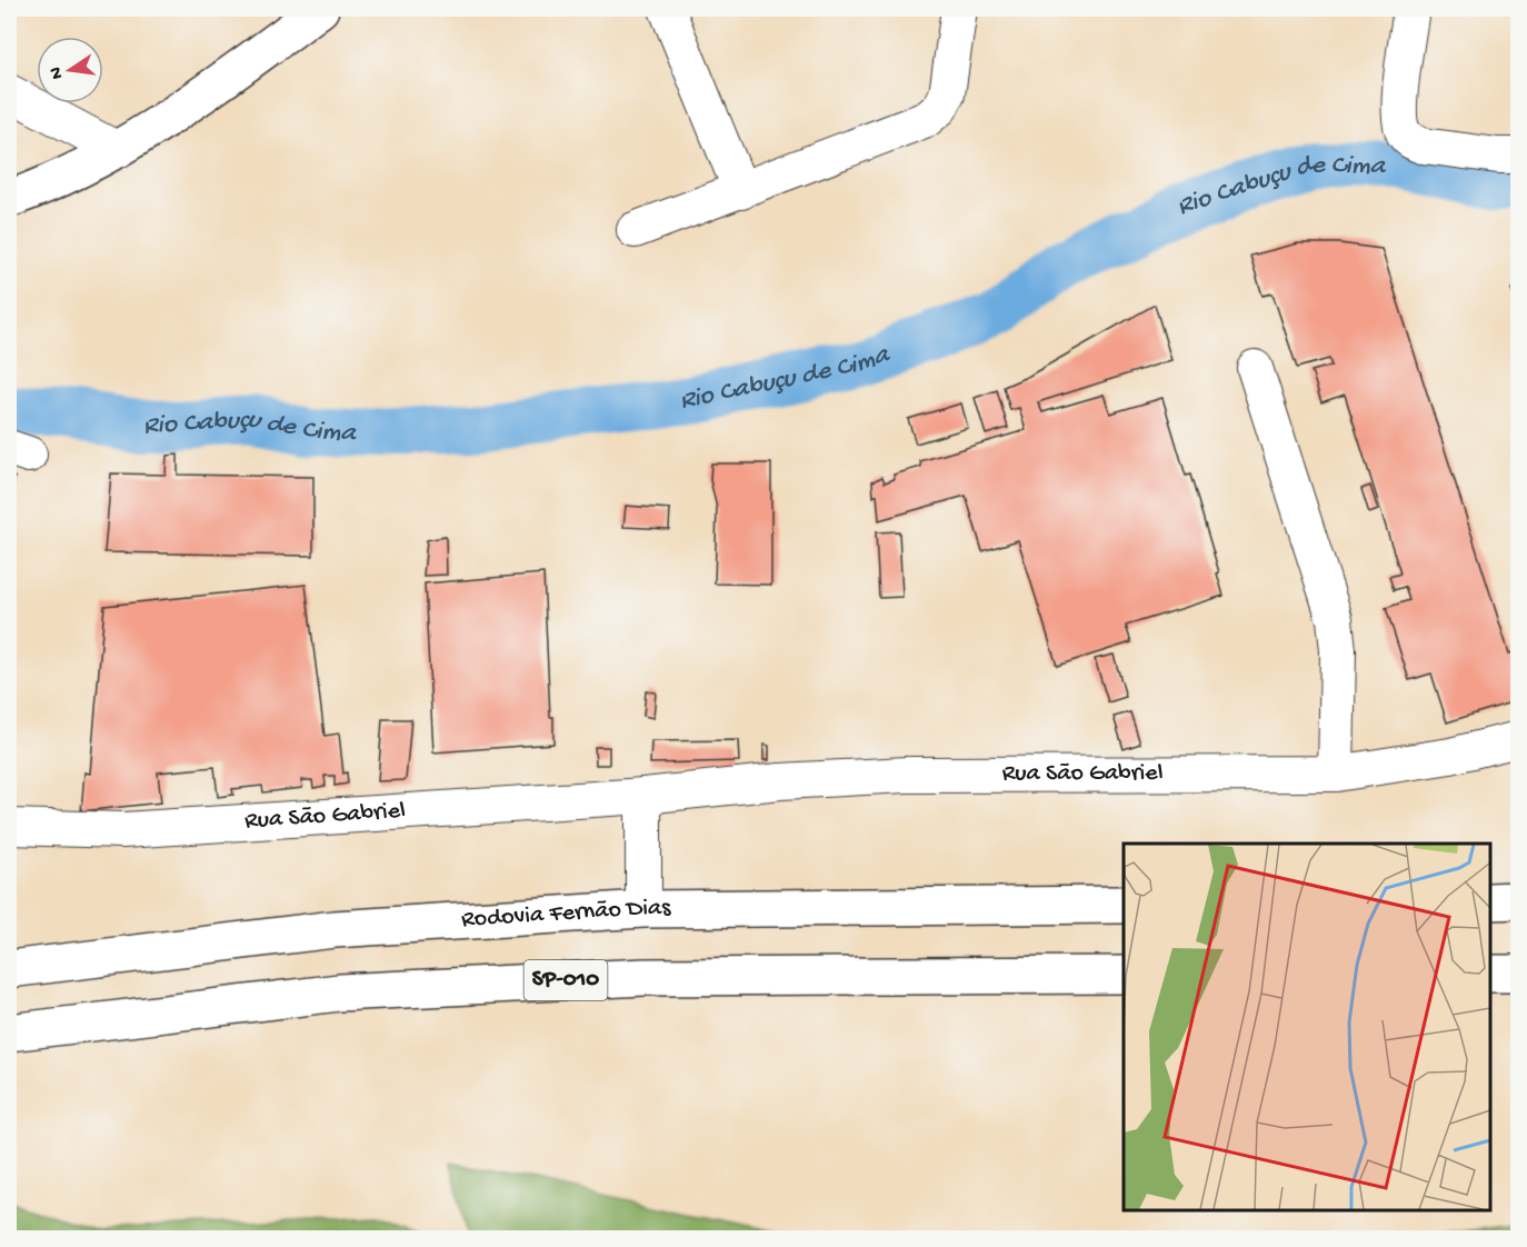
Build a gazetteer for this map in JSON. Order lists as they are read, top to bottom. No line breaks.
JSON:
{"streets":{"main road":["Rodovia Fernão Dias","SP-010"],"street":["Rua São Gabriel"]},"water":["Rio Cabuçu de Cima"],"north":"left"}
